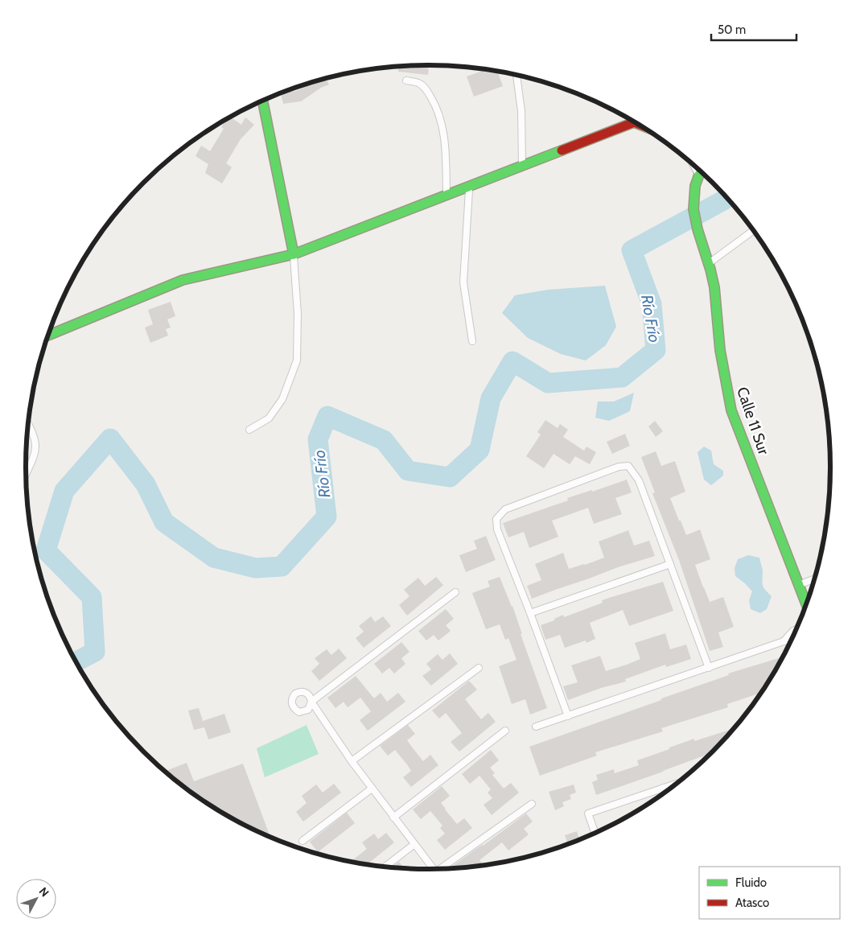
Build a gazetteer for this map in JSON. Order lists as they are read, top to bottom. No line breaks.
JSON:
{"streets":{"street":["Calle 11 Sur"]},"water":["Río Frío"],"legend":["Fluido","Atasco"],"scale_bar":"50 m","north":"top right"}
